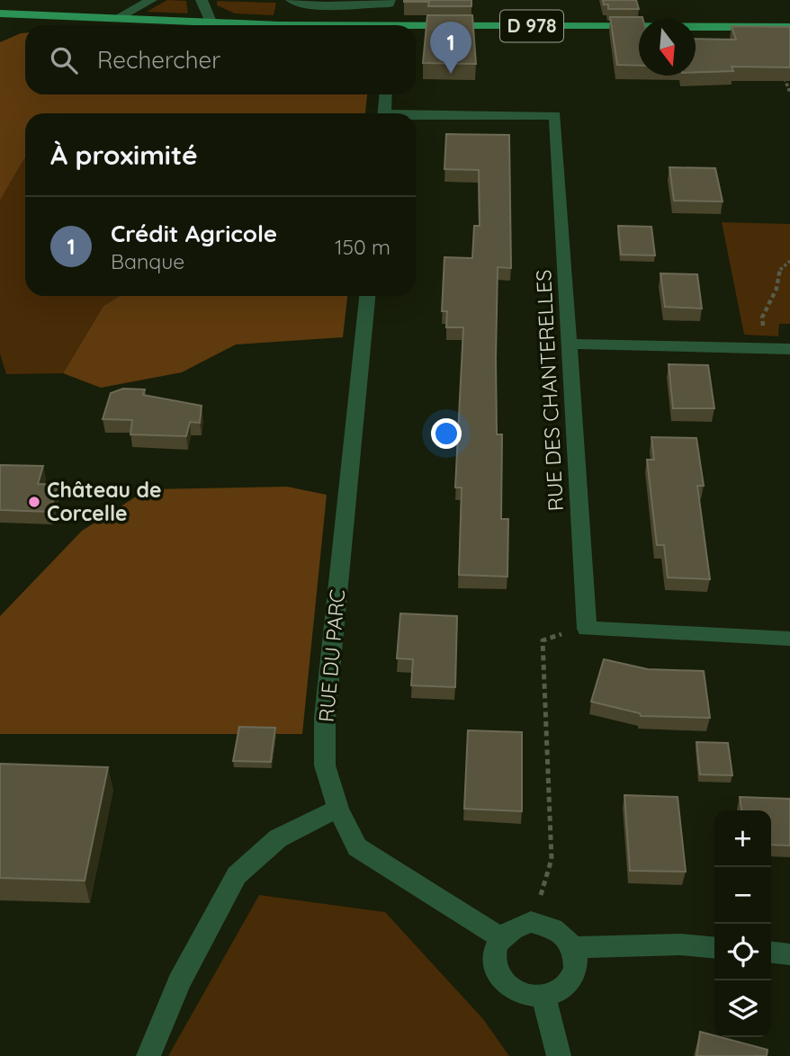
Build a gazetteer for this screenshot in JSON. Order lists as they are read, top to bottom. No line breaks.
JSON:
{"streets":{"main road":["D 978"],"street":["RUE DES CHANTERELLES","RUE DU PARC"]},"places":["Château de Corcelle"],"north":"bottom","page":{"pins":"1","search":"Rechercher","heading":"À proximité","list":[{"mark":"1","name":"Crédit Agricole","note":"Banque","value":"150 m"}],"map_buttons":["+","−"]}}
